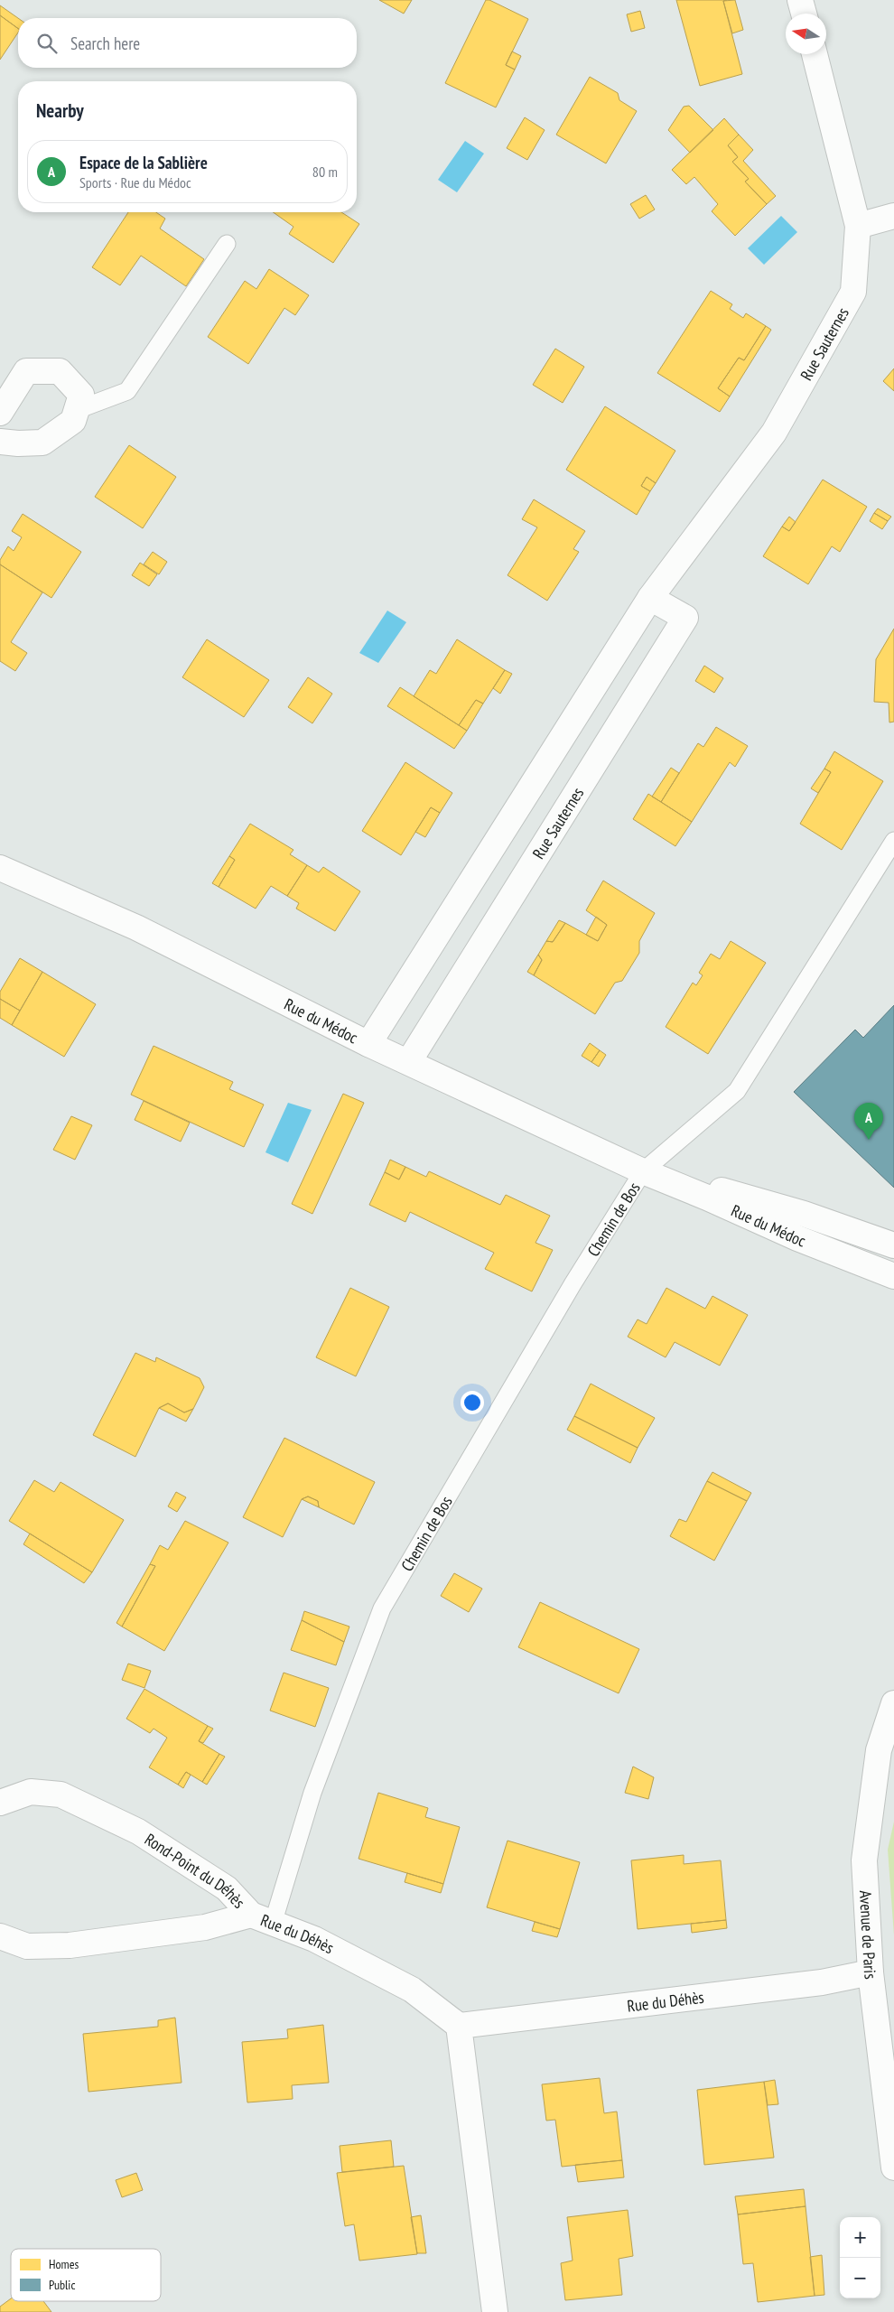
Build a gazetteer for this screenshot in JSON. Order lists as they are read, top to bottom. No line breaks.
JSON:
{"streets":{"street":["Rue Sauternes","Rue du Médoc","Rond-Point du Déhès","Rue du Déhès","Avenue de Paris"],"lane":["Chemin de Bos"]},"crossings":[["Rue Sauternes","Rue du Médoc"],["Rue du Médoc","Chemin de Bos"],["Chemin de Bos","Rond-Point du Déhès"],["Chemin de Bos","Rue du Déhès"],["Rond-Point du Déhès","Rue du Déhès"],["Rue du Déhès","Avenue de Paris"]],"legend":["Homes","Public"],"north":"left","page":{"search":"Search here","heading":"Nearby","list":[{"mark":"A","name":"Espace de la Sablière","note":"Sports · Rue du Médoc","value":"80 m"}],"pins":"A","map_buttons":["+","−"]}}
